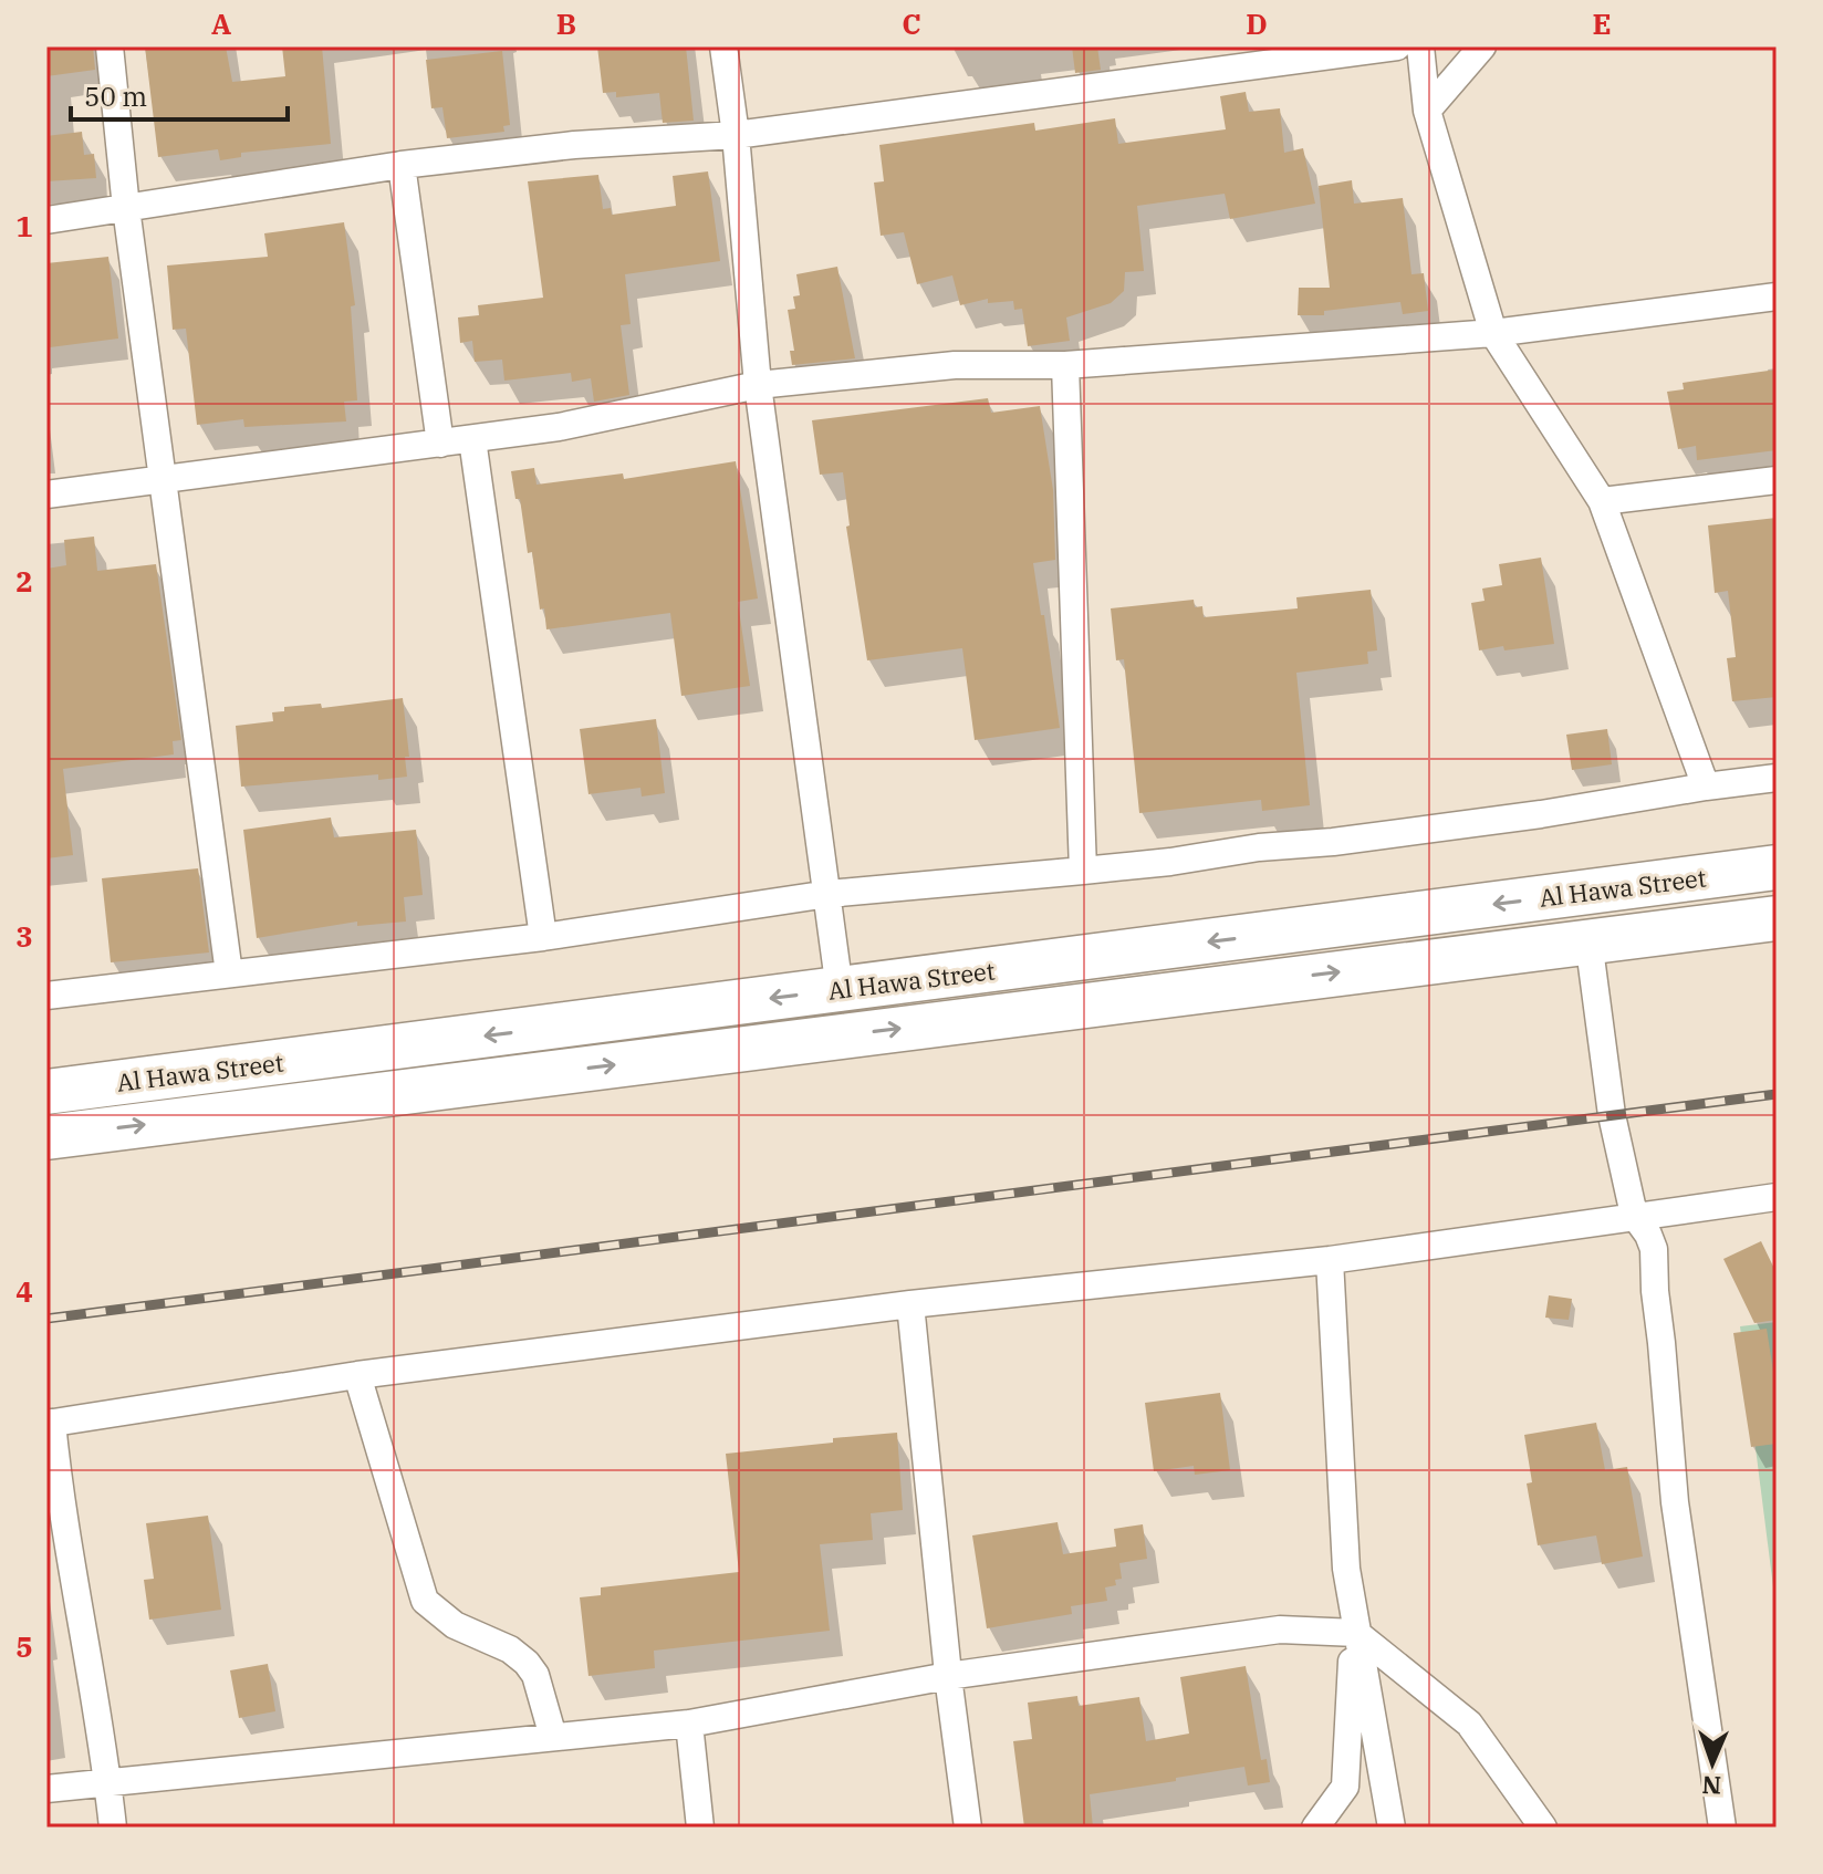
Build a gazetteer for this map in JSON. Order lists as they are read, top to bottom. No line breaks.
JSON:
{"streets":{"highway":["Al Hawa Street"]},"scale_bar":"50 m","north":"bottom","grid":{"columns":["A","B","C","D","E"],"rows":["1","2","3","4","5"]}}
